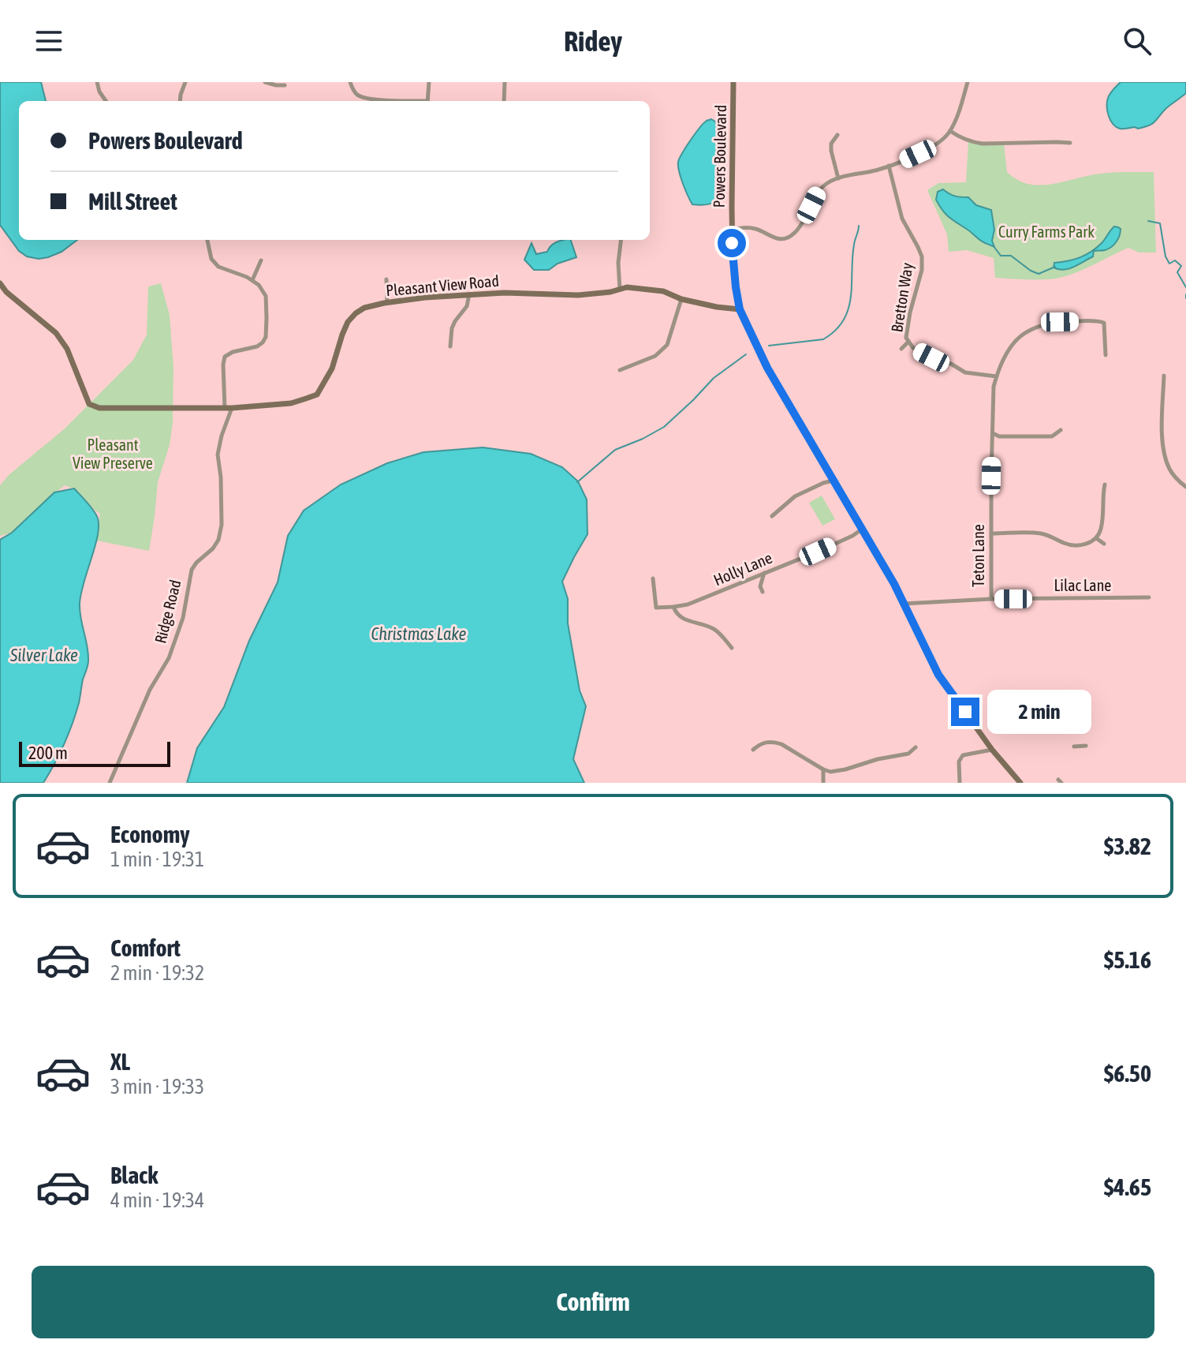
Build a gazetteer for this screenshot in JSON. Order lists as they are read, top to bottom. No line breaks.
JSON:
{"streets":{"street":["Powers Boulevard","Pleasant View Road","Bretton Way","Teton Lane","Holly Lane","Lilac Lane","Ridge Road"]},"crossings":[["Powers Boulevard","Pleasant View Road"],["Powers Boulevard","Holly Lane"],["Powers Boulevard","Lilac Lane"],["Pleasant View Road","Ridge Road"],["Bretton Way","Teton Lane"],["Teton Lane","Lilac Lane"]],"water":["Christmas Lake","Silver Lake"],"parks":["Curry Farms Park","Pleasant View Preserve"],"scale_bar":"200 m","page":{"header":"Ridey","banner":["Powers Boulevard","Mill Street"],"bubble":"2 min","scale":"200 m","list":[{"name":"Economy","note":"1 min · 19:31","value":"$3.82"},{"name":"Comfort","note":"2 min · 19:32","value":"$5.16"},{"name":"XL","note":"3 min · 19:33","value":"$6.50"},{"name":"Black","note":"4 min · 19:34","value":"$4.65"}],"buttons":"Confirm"}}
